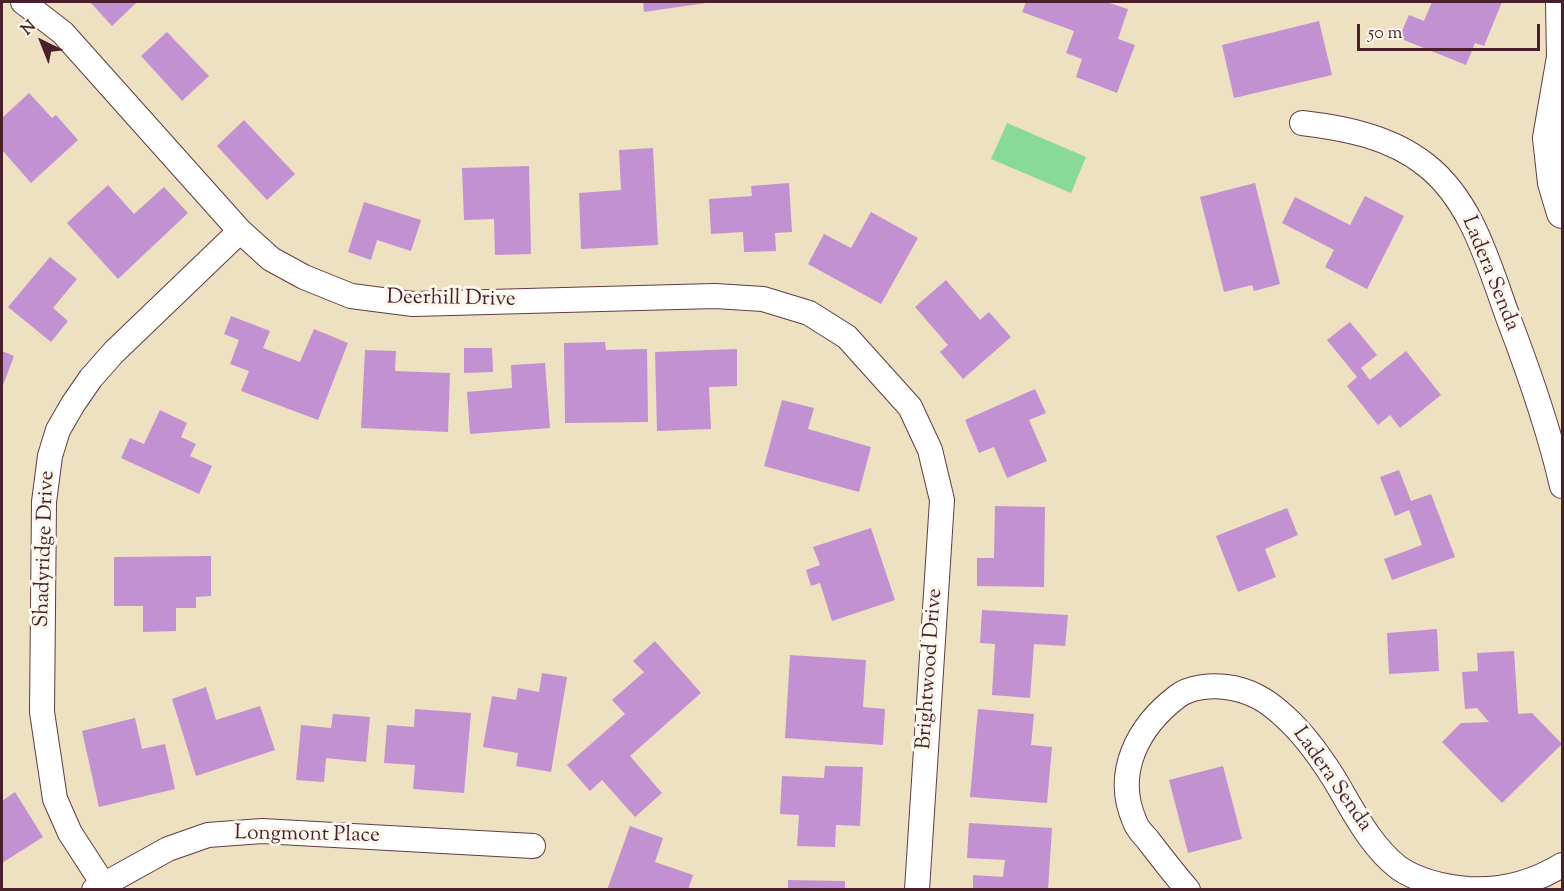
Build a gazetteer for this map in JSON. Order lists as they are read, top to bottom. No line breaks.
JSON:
{"streets":{"street":["Ladera Senda","Deerhill Drive","Shadyridge Drive","Brightwood Drive","Longmont Place"]},"crossings":[["Deerhill Drive","Shadyridge Drive"],["Deerhill Drive","Brightwood Drive"],["Shadyridge Drive","Longmont Place"]],"scale_bar":"50 m","north":"top left"}
